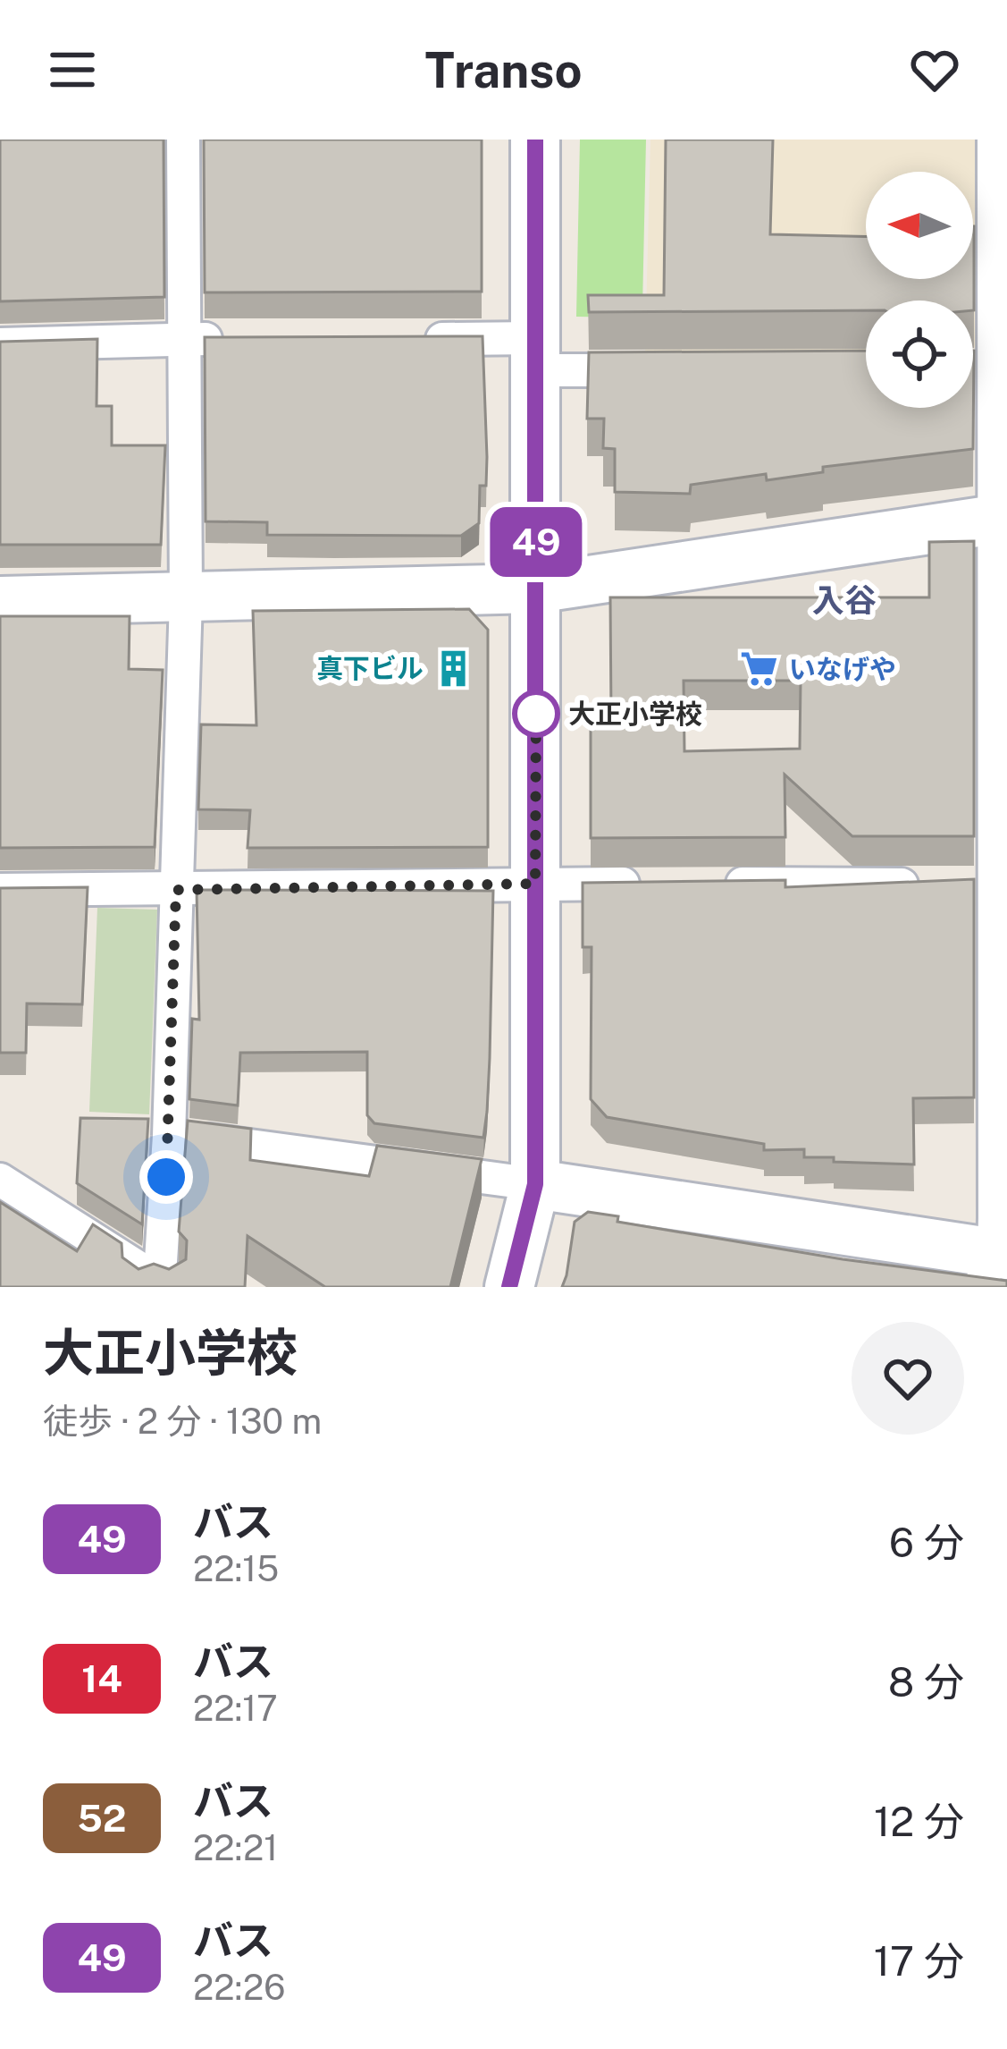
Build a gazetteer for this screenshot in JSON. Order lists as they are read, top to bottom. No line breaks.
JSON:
{"districts":["入谷"],"places":{"building":["真下ビル"],"supermarket":["いなげや"],"other":["大正小学校"]},"lines":["bus line 49"],"north":"left","page":{"header":"Transo","on_map":"49","heading":["大正小学校","徒歩 · 2 分 · 130 m"],"list":[{"mark":"49","name":"バス","note":"22:15","value":"6 分"},{"mark":"14","name":"バス","note":"22:17","value":"8 分"},{"mark":"52","name":"バス","note":"22:21","value":"12 分"},{"mark":"49","name":"バス","note":"22:26","value":"17 分"}]}}
